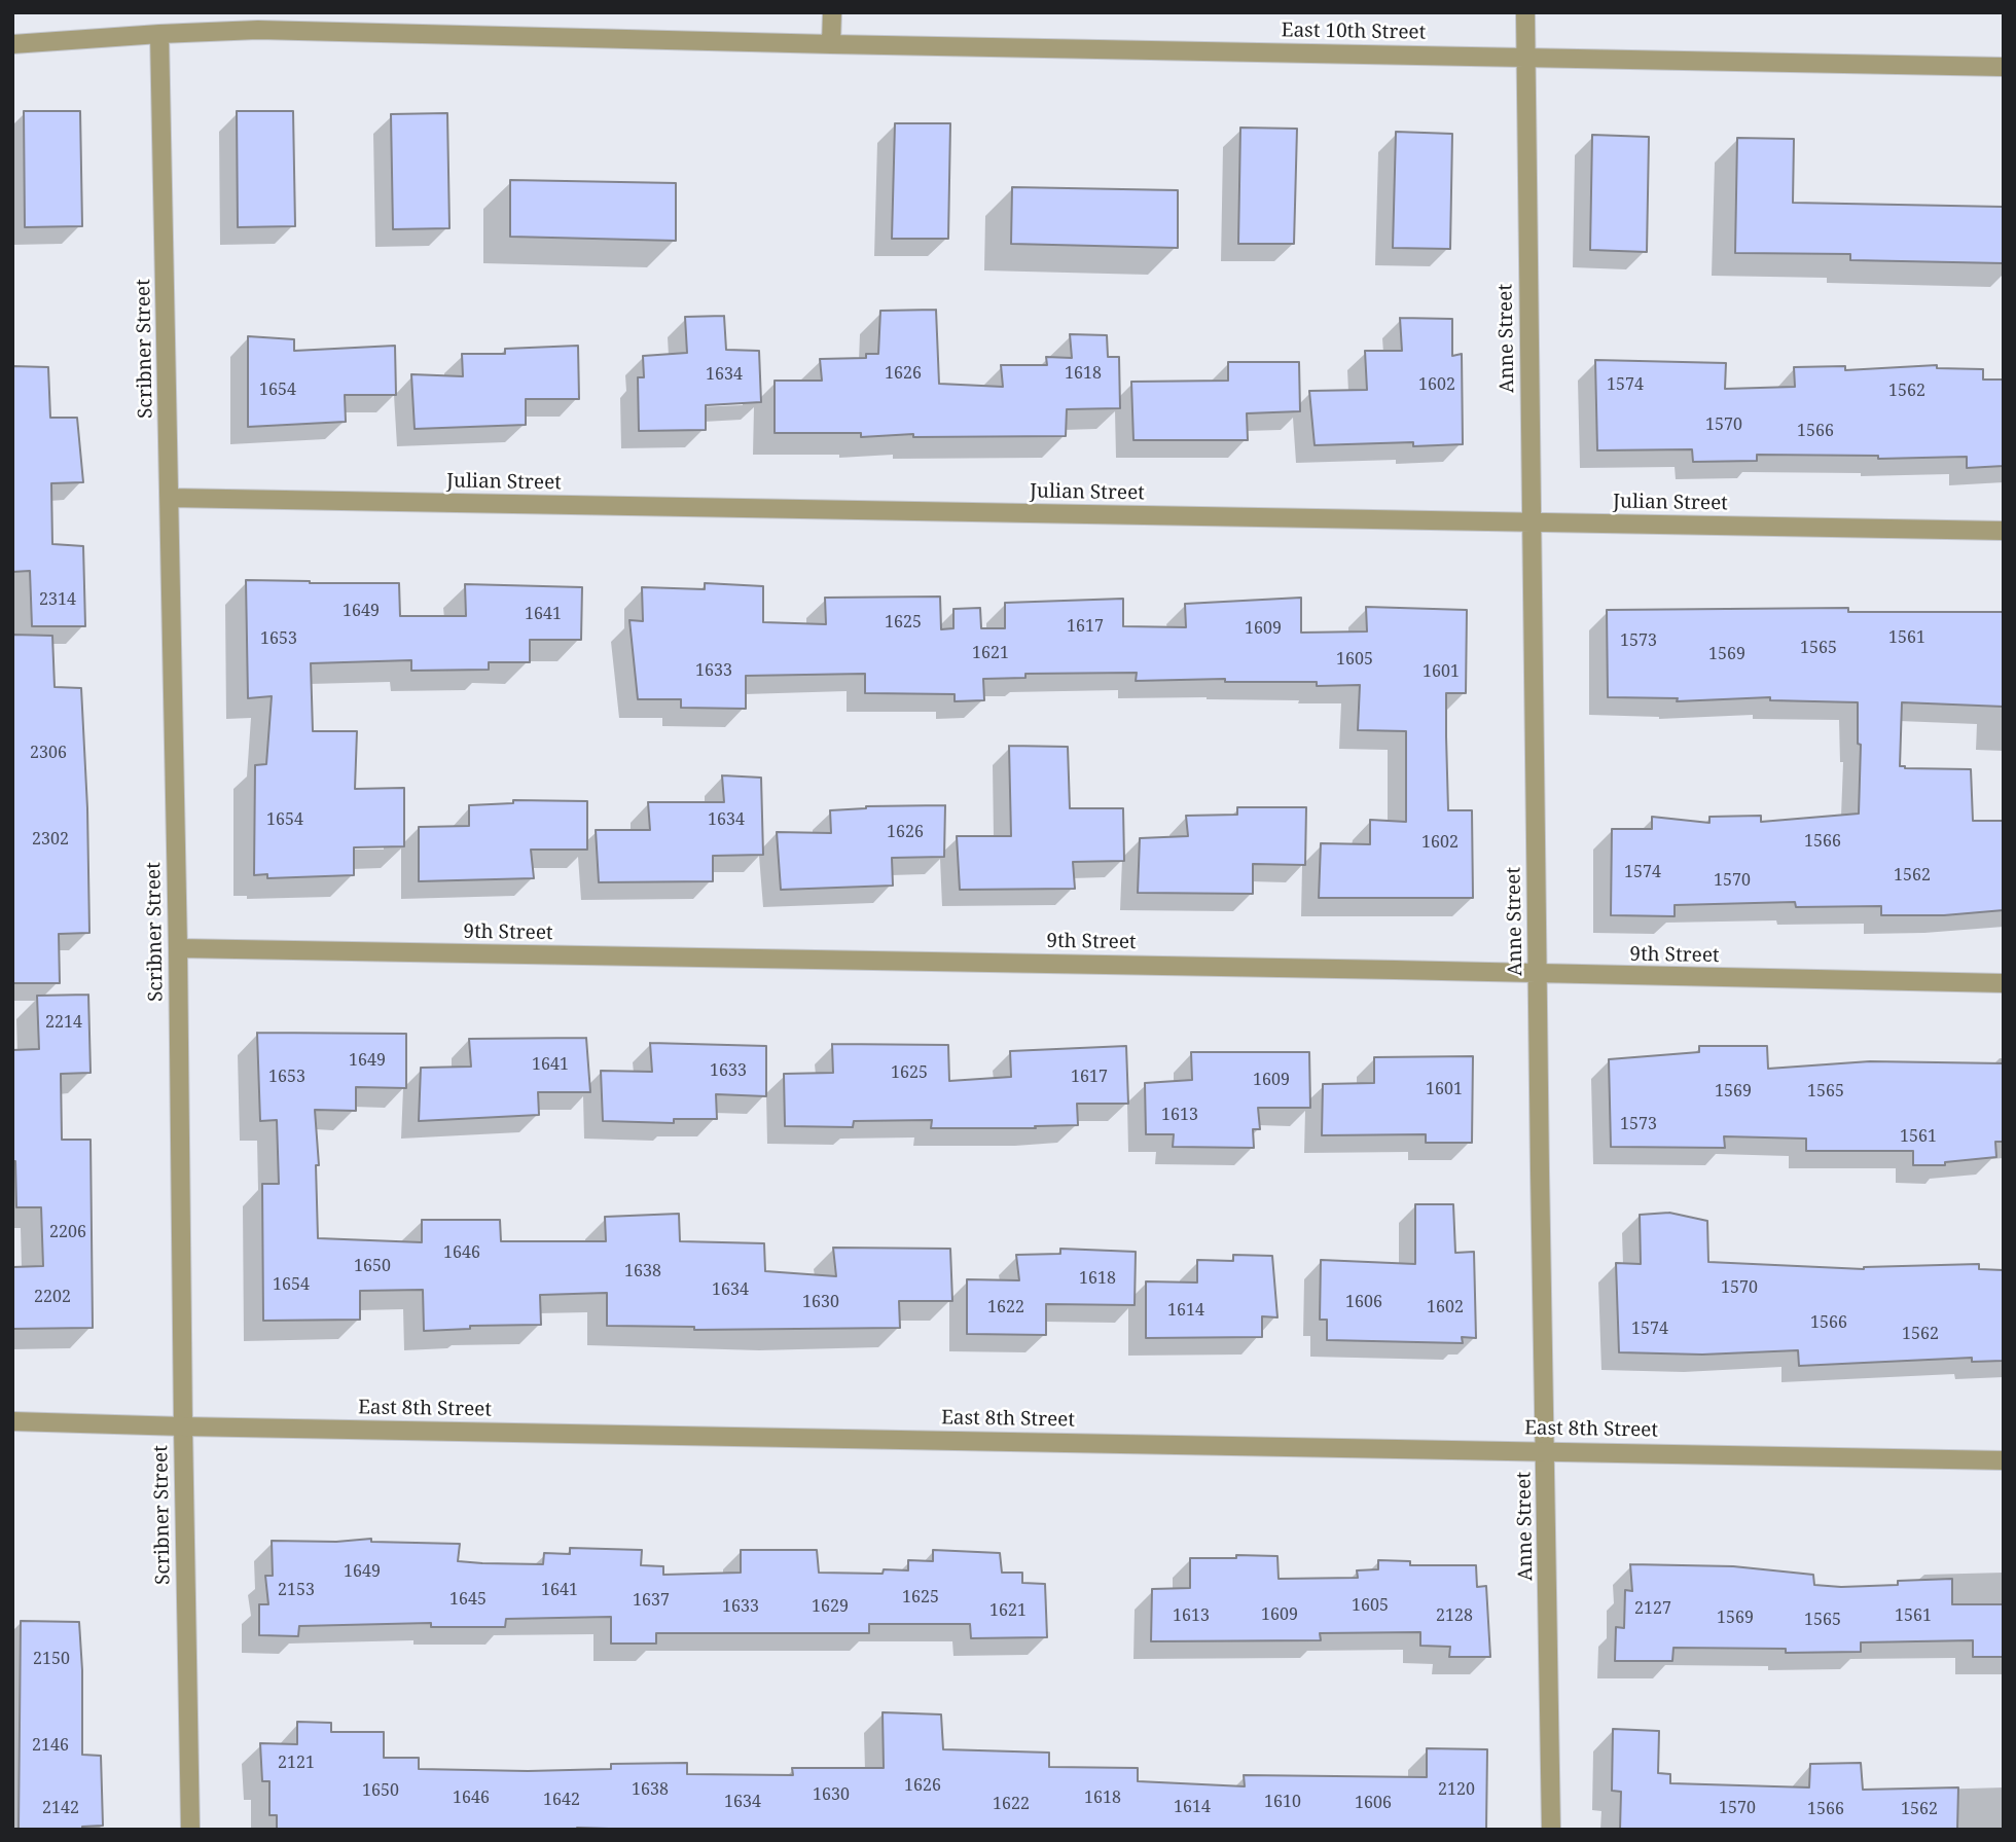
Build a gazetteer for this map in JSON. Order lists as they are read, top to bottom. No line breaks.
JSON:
{"streets":{"street":["East 10th Street","Anne Street","Scribner Street","Julian Street","9th Street","East 8th Street"]},"crossings":[["East 10th Street","Anne Street"],["East 10th Street","Scribner Street"],["Anne Street","Julian Street"],["Anne Street","9th Street"],["Anne Street","East 8th Street"],["Scribner Street","Julian Street"],["Scribner Street","9th Street"],["Scribner Street","East 8th Street"]],"house_numbers":["1626","1618","1634","1602","1574","1654","1562","1570","1566","2314","1649","1641","1625","1617","1609","1561","1653","1573","1565","1621","1569","1605","1633","1601","2306","1654","1634","1626","2302","1566","1602","1574","1562","1570","2214","1649","1641","1633","1625","1653","1617","1609","1601","1569","1565","1613","1573","1561","2206","1646","1650","1638","1618","1654","1570","1634","2202","1630","1606","1622","1602","1614","1566","1574","1562","1649","2153","1641","1625","1645","1637","1605","1633","1629","2127","1621","1609","1613","2128","1561","1569","1565","2150","2146","2121","1626","1638","2120","1650","1630","1646","1618","1642","1634","1610","1606","1622","1614","2142","1570","1566","1562"]}
